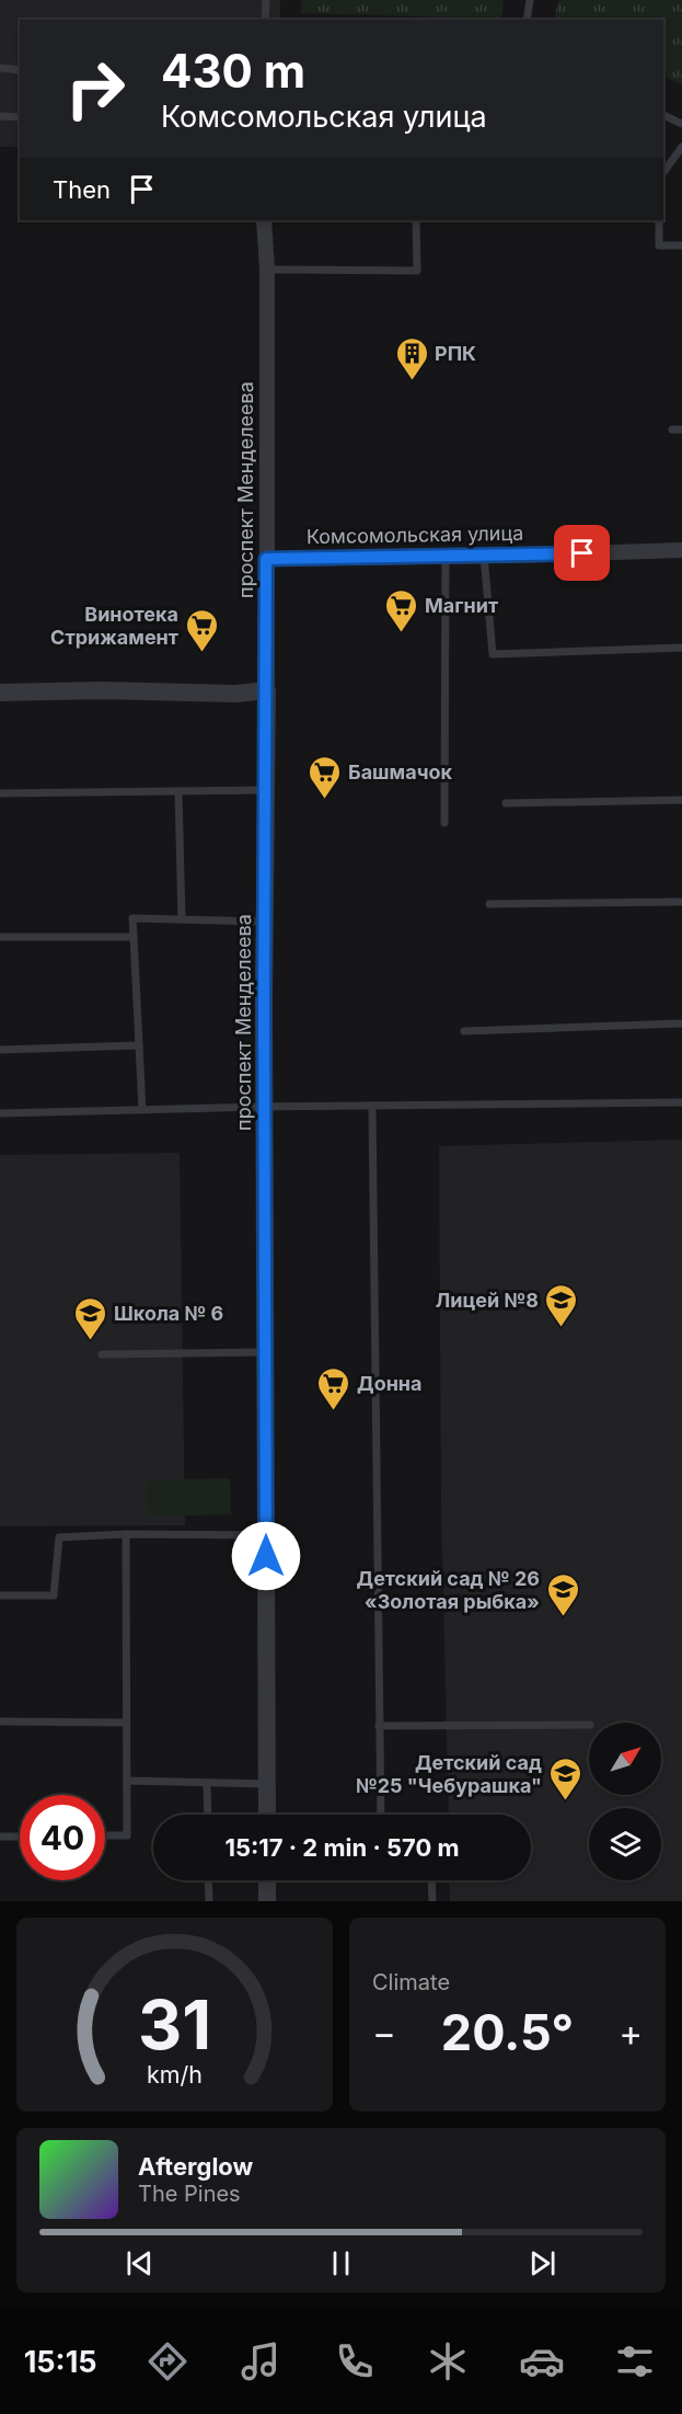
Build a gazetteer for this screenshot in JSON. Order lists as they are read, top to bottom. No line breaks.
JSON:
{"streets":{"street":["проспект Менделеева","Комсомольская улица"]},"crossings":[["проспект Менделеева","Комсомольская улица"]],"places":{"building":["РПК"],"supermarket":["Магнит","Винотека Стрижамент","Башмачок","Донна"],"school or university":["Лицей №8","Школа № 6","Детский сад № 26 «Золотая рыбка»","Детский сад №25 \"Чебурашка\""]},"north":"top right","page":{"turn":["430 m","Комсомольская улица"],"then":"Then","limit":"40","trip":"15:17 · 2 min · 570 m","tile":"Climate","heat":["−","20.5°","+"],"song":["Afterglow","The Pines"],"tabs":"15:15","gauge":["31","km/h"]}}
